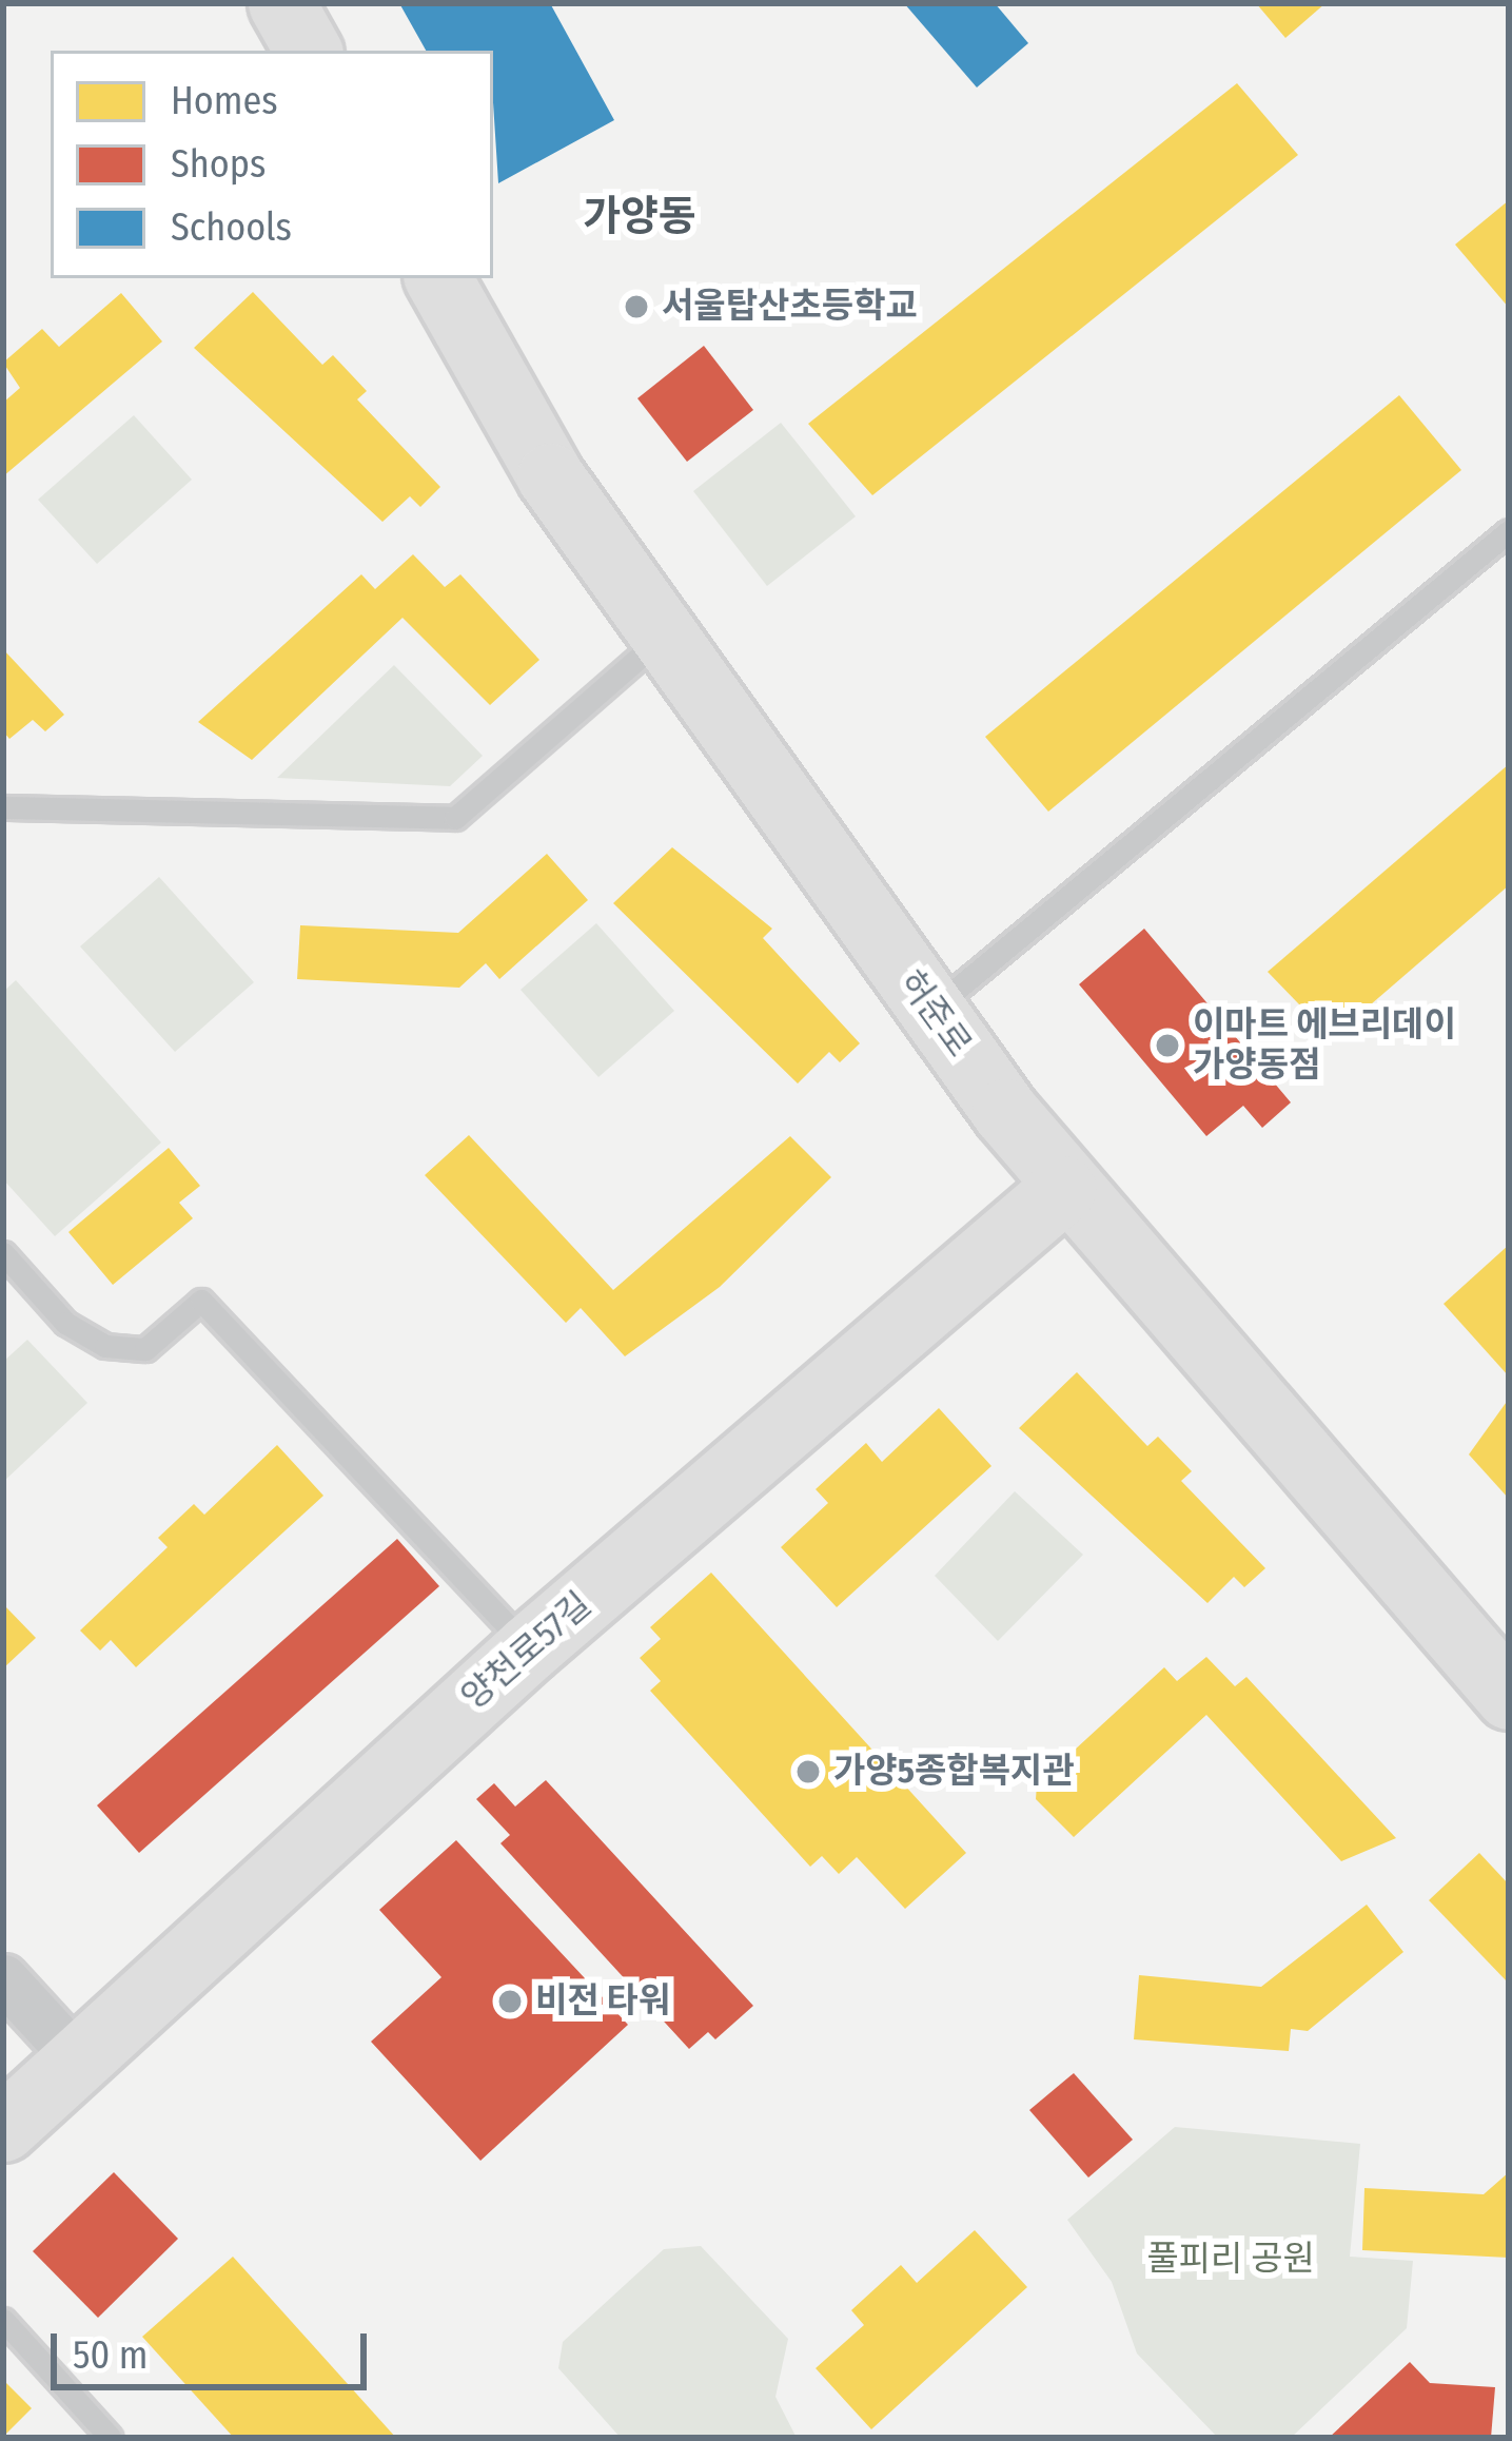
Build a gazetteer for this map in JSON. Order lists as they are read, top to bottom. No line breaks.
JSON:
{"streets":{"street":["허준로","양천로57길"]},"crossings":[["허준로","양천로57길"]],"districts":["가양동"],"parks":["풀피리 공원"],"places":["서울탑산초등학교","이마트 에브리데이 가양동점","가양5종합복지관","비전 타워"],"legend":["Homes","Shops","Schools"],"scale_bar":"50 m"}
